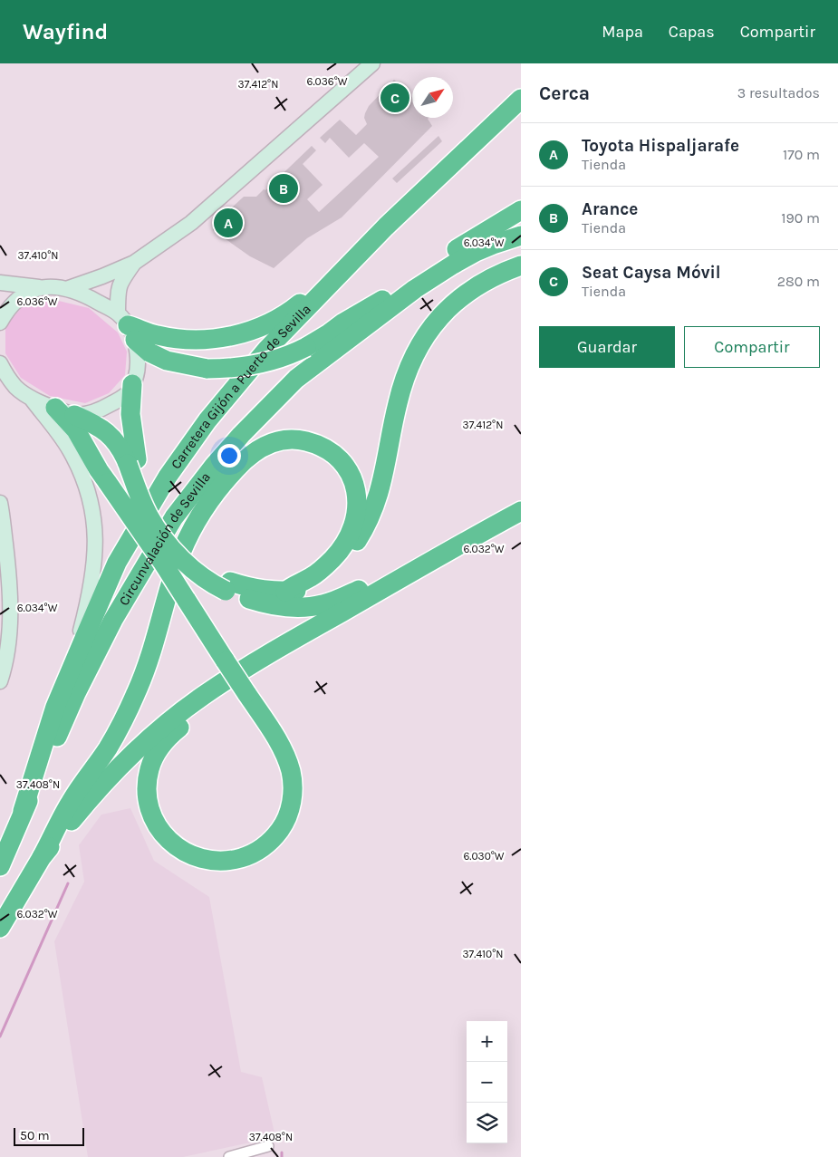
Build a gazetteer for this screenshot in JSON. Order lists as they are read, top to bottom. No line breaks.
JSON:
{"streets":{"highway":["Carretera Gijón a Puerto de Sevilla","Circunvalación de Sevilla"]},"crossings":[["Carretera Gijón a Puerto de Sevilla","Circunvalación de Sevilla"]],"scale_bar":"50 m","north":"top right","page":{"header":"Wayfind","nav":["Mapa","Capas","Compartir"],"heading":["Cerca","3 resultados"],"pins":["C","B","A"],"list":[{"mark":"A","name":"Toyota Hispaljarafe","note":"Tienda","value":"170 m"},{"mark":"B","name":"Arance","note":"Tienda","value":"190 m"},{"mark":"C","name":"Seat Caysa Móvil","note":"Tienda","value":"280 m"}],"buttons":["Guardar","Compartir"],"map_buttons":["+","−"],"scale":"50 m"},"coordinates":["6.036°W","37.412°N","6.034°W","37.410°N","6.032°W","37.408°N","6.030°W"]}
